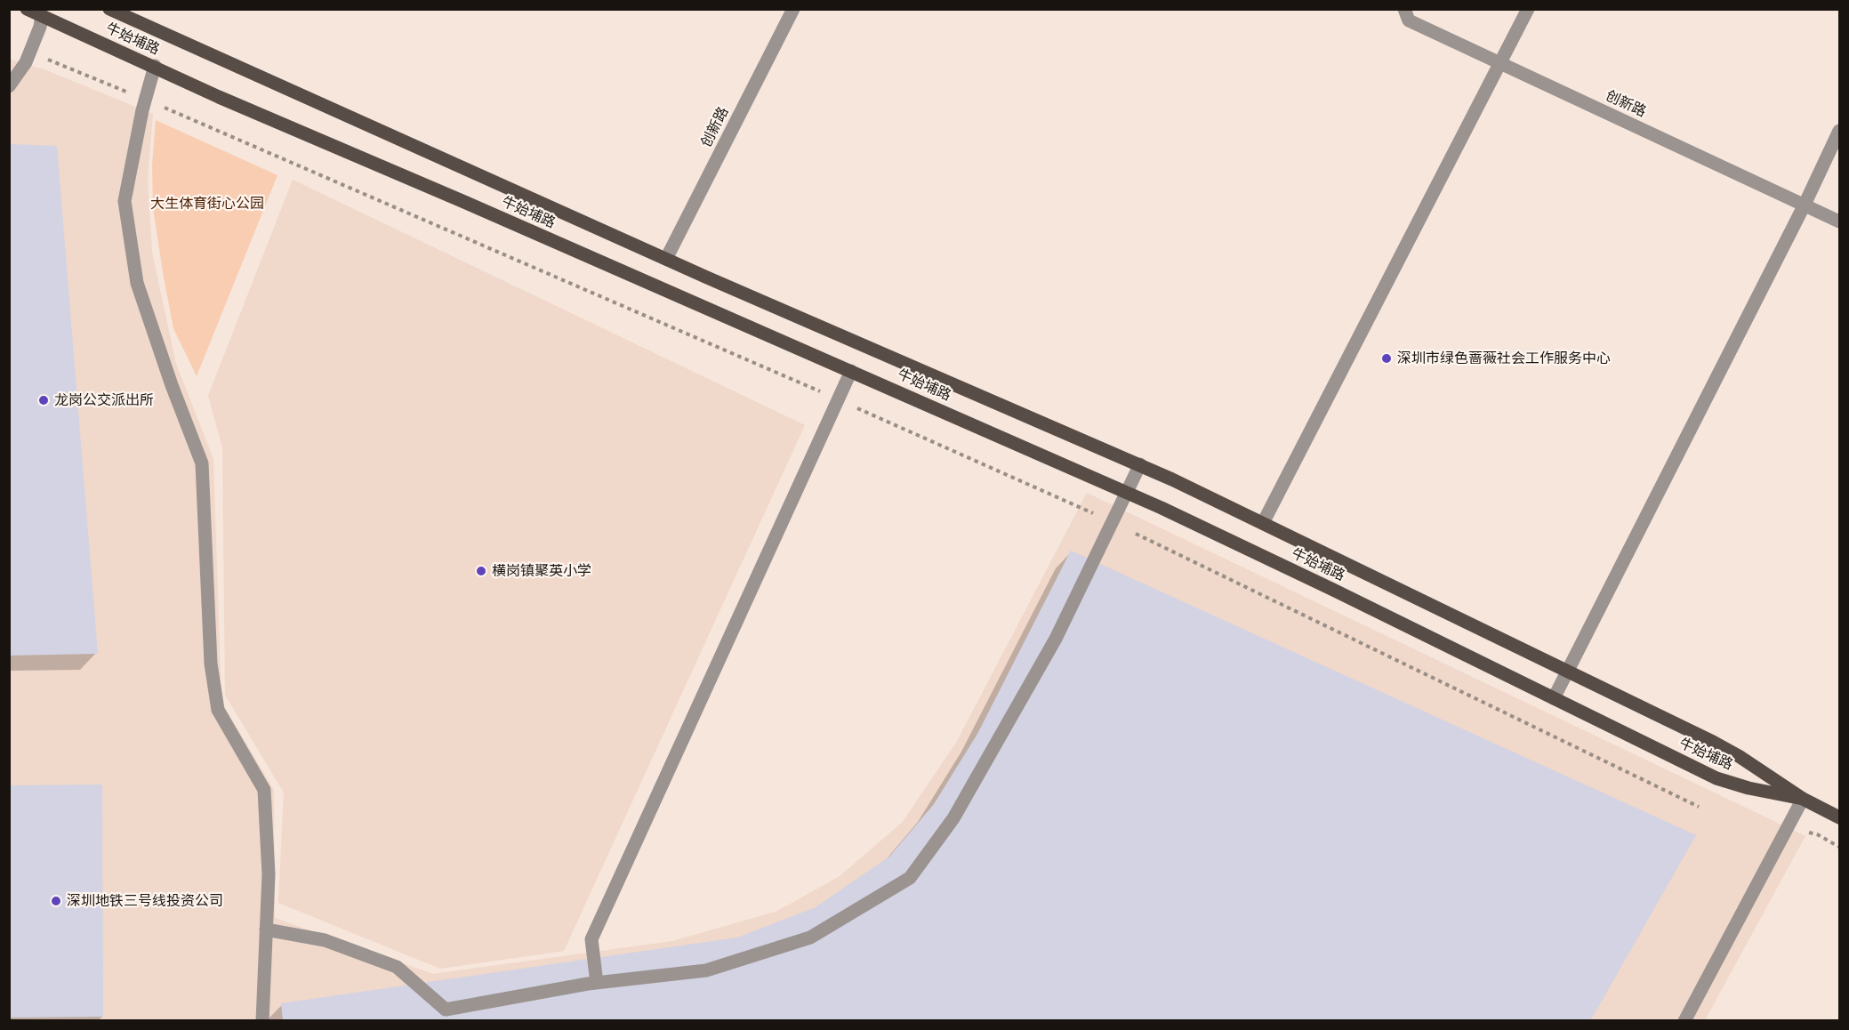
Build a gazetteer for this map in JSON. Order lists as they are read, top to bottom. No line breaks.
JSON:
{"streets":{"main road":["牛始埔路"],"street":["创新路"]},"crossings":[["牛始埔路","创新路"]],"parks":["大生体育街心公园"],"places":["深圳市绿色蔷薇社会工作服务中心","龙岗公交派出所","横岗镇聚英小学","深圳地铁三号线投资公司"]}
